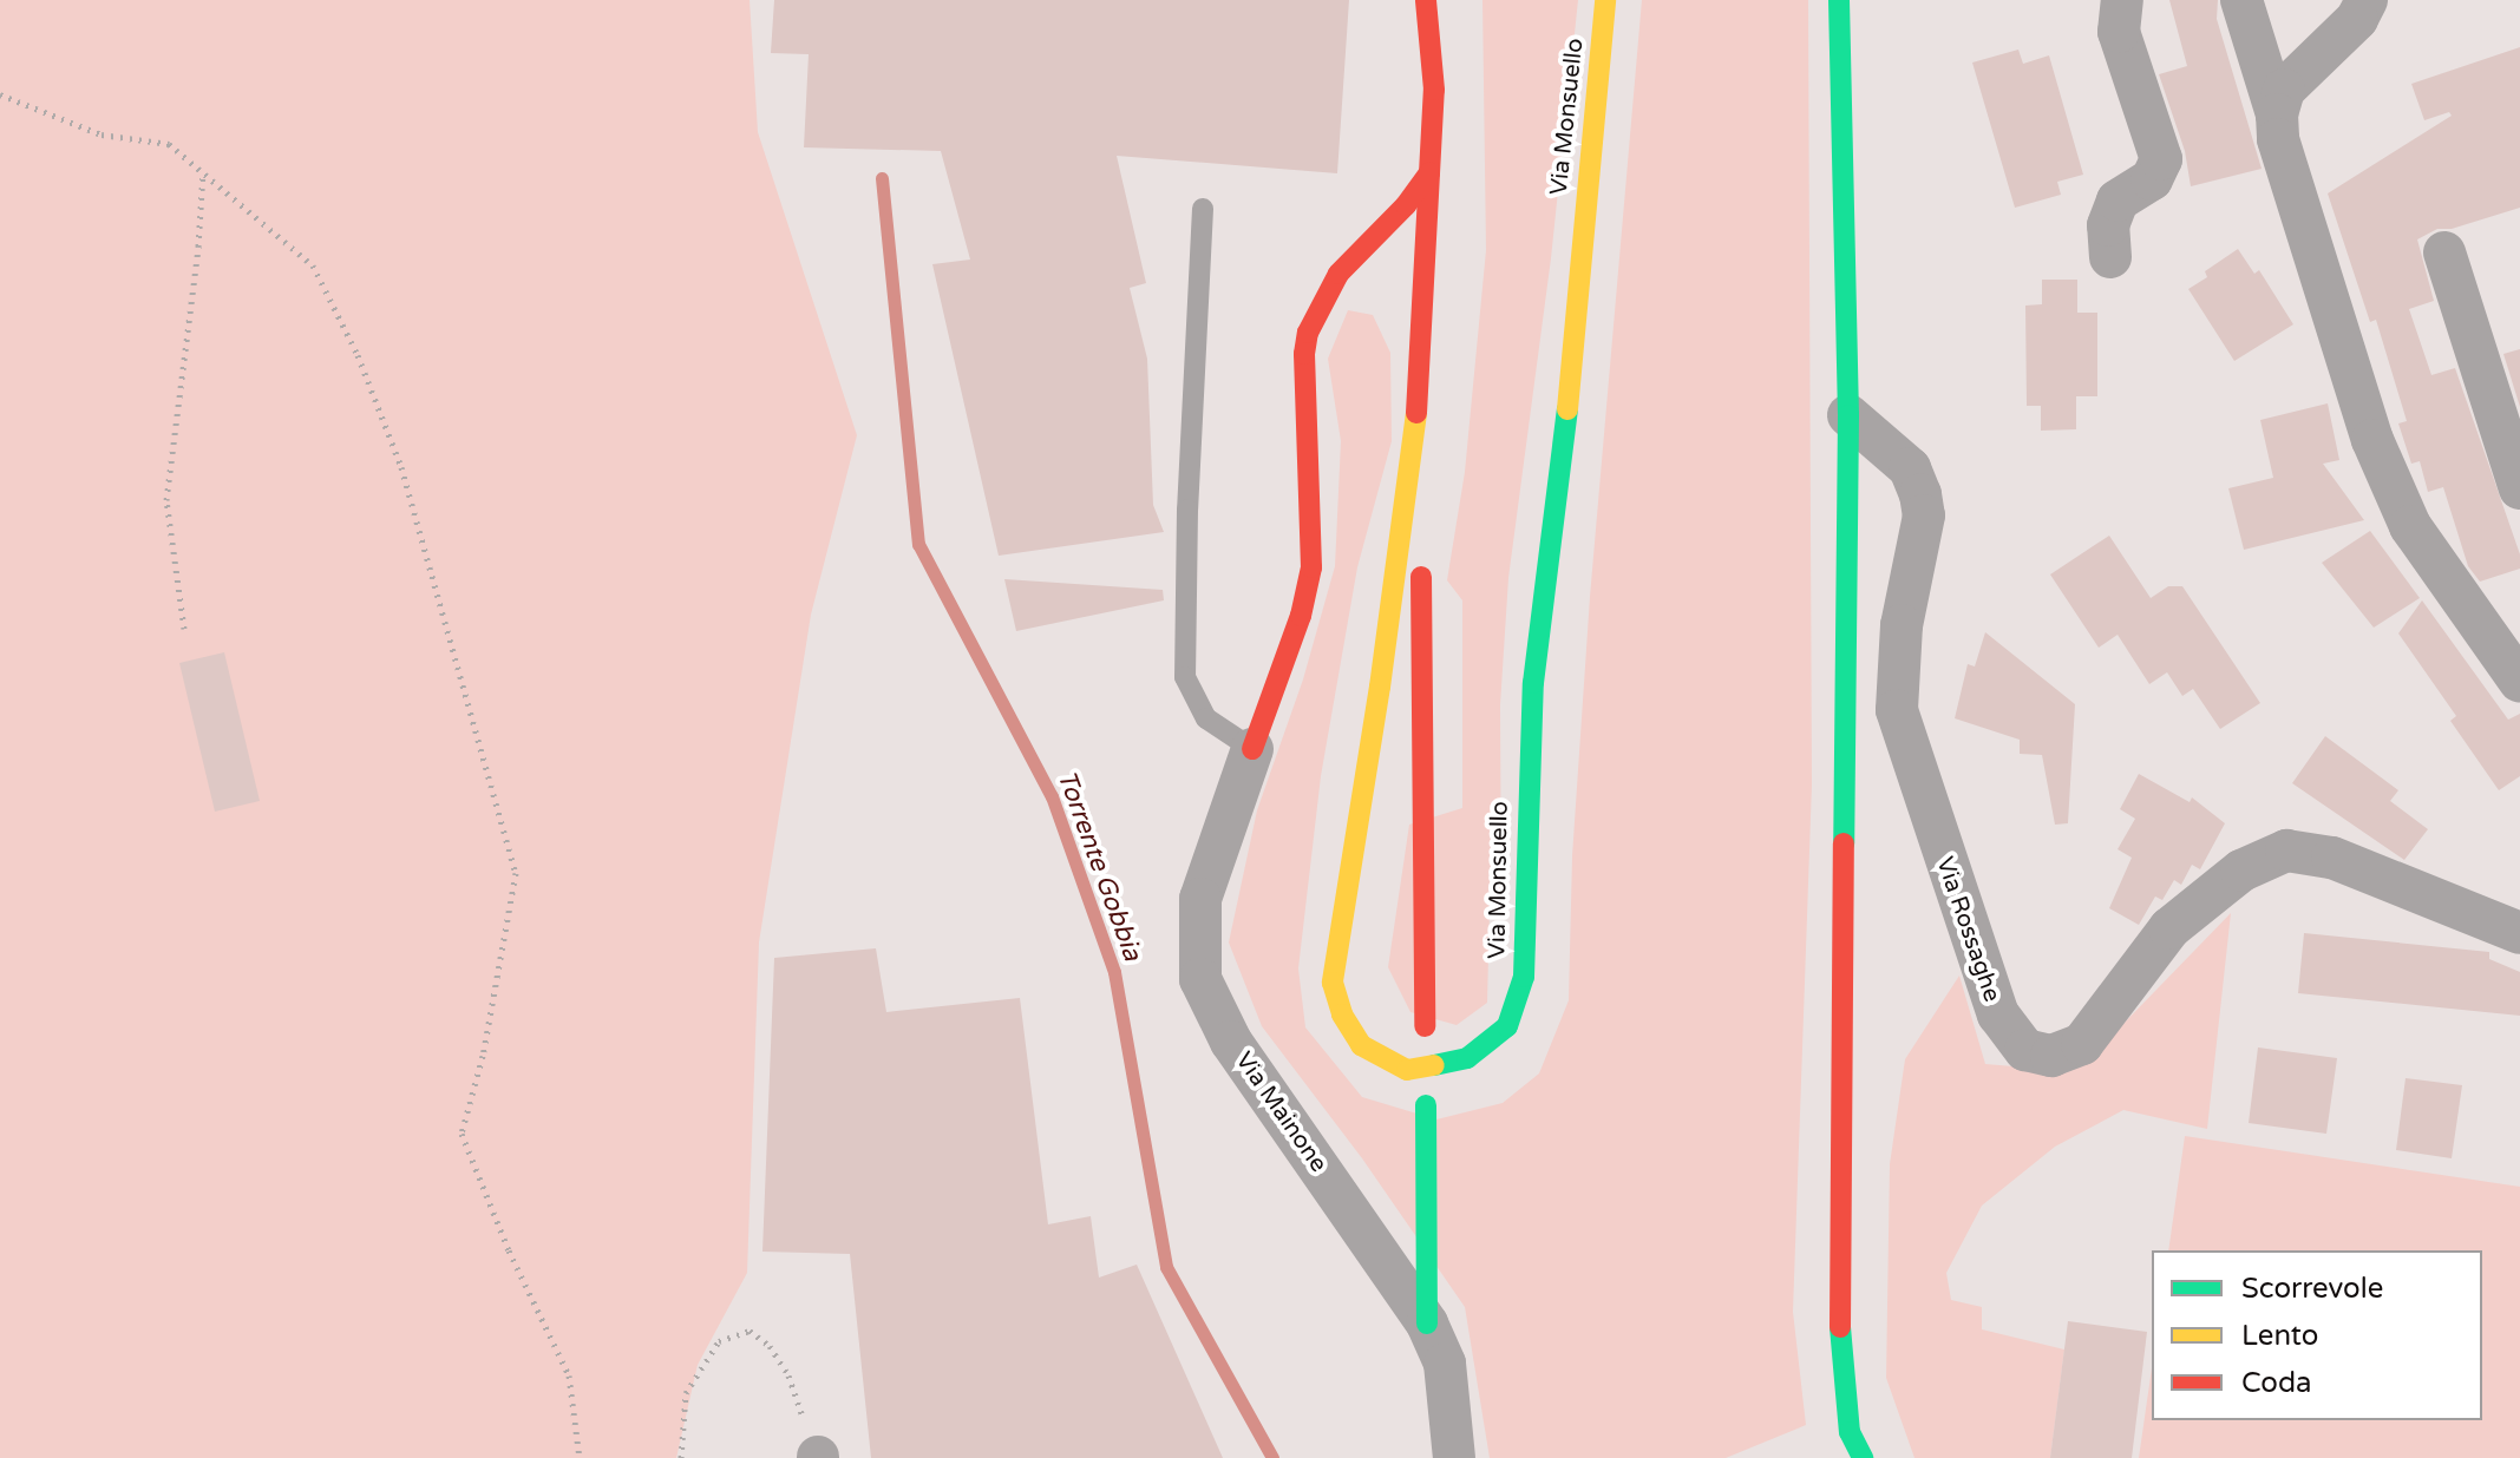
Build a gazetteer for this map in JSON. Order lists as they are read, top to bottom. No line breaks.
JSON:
{"streets":{"main road":["Via Monsuello"],"street":["Via Rossaghe","Via Mainone"]},"water":["Torrente Gobbia"],"legend":["Scorrevole","Lento","Coda"]}
